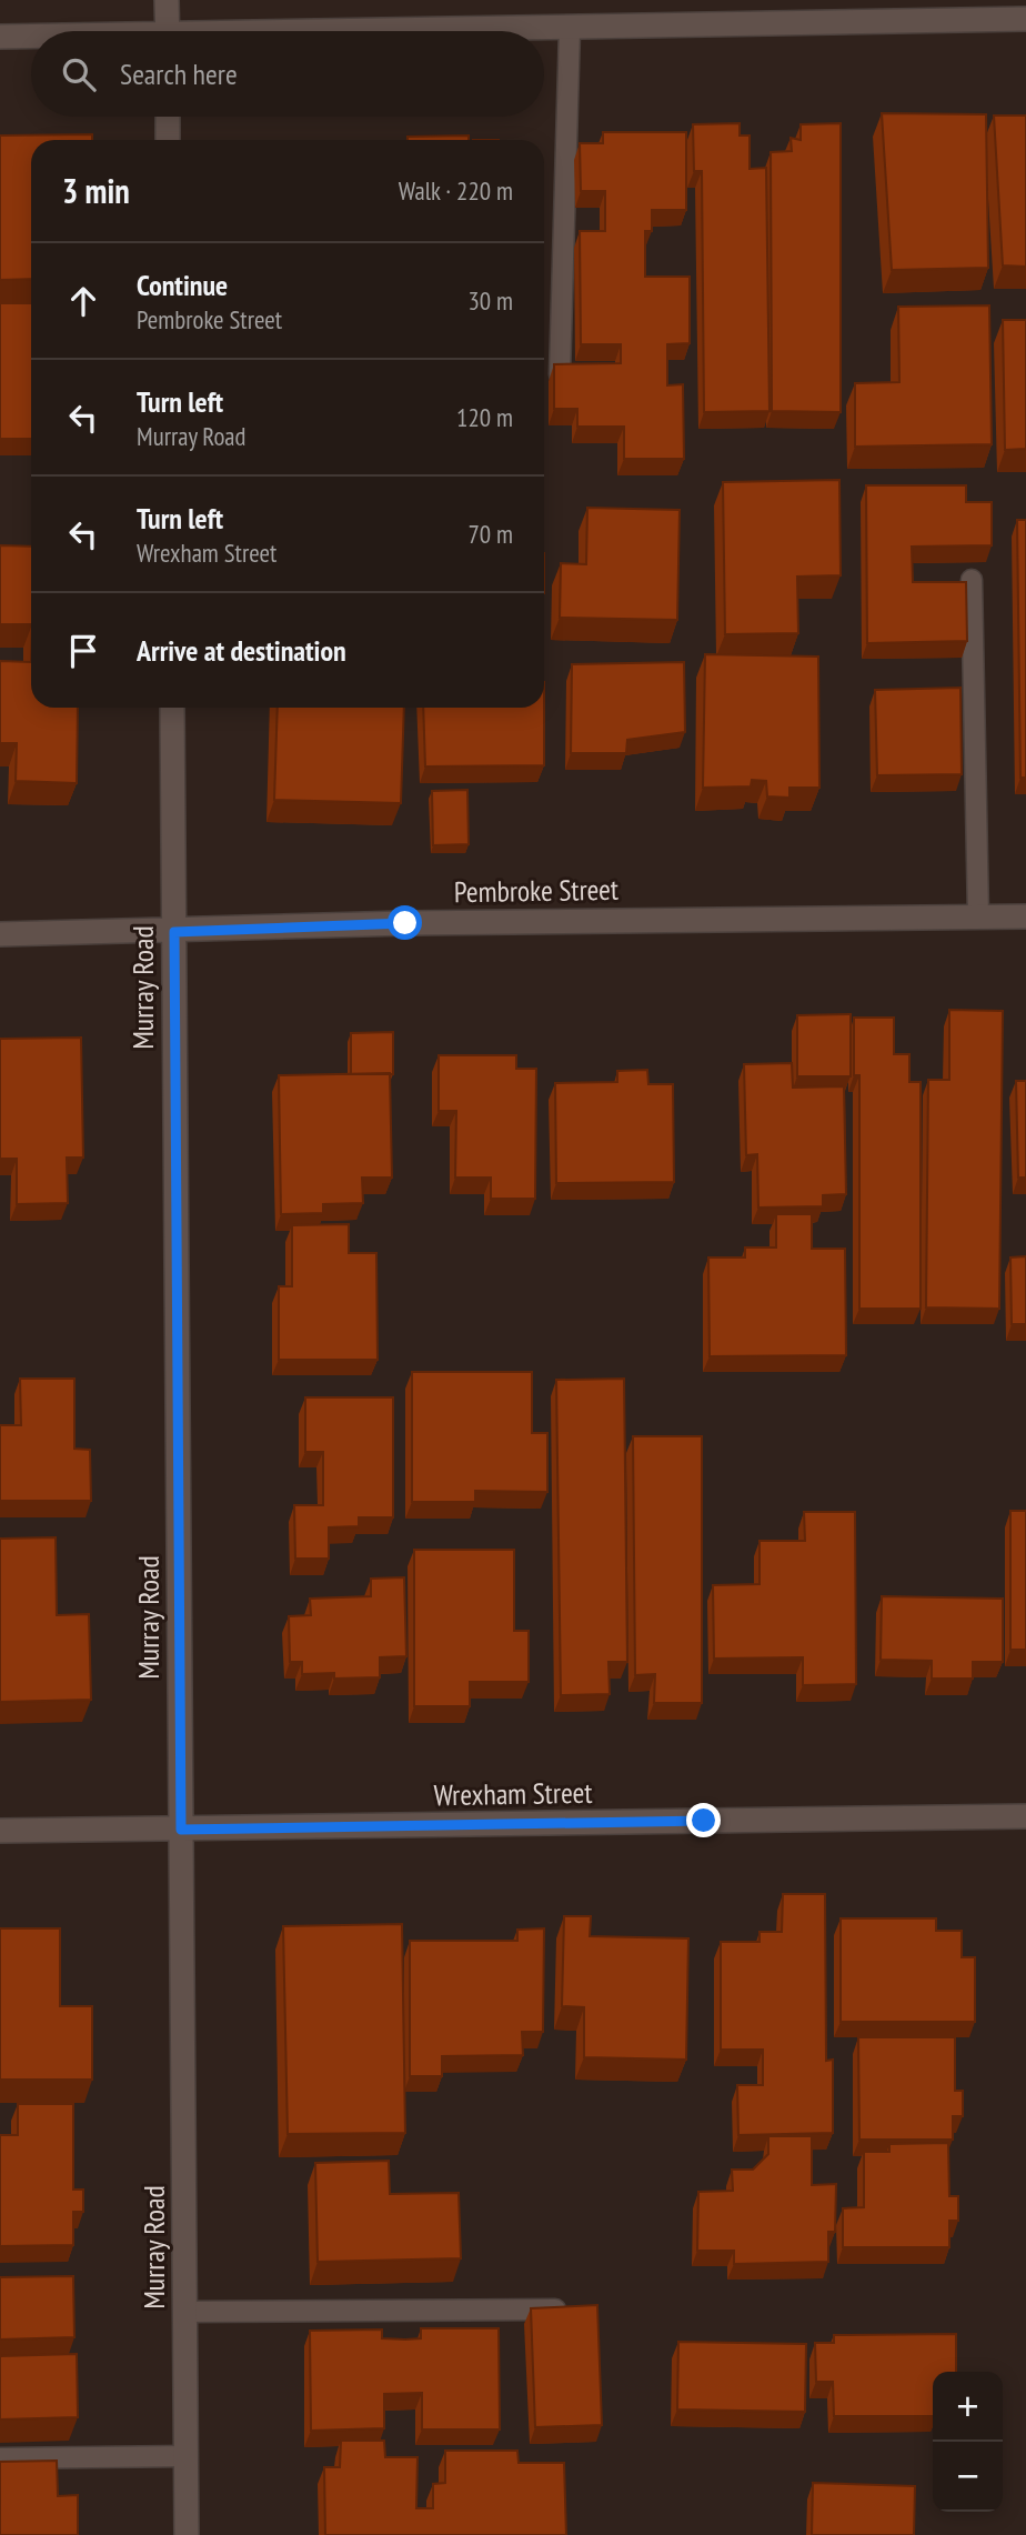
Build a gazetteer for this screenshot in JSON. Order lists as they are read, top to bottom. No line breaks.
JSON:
{"streets":{"street":["Pembroke Street","Murray Road","Wrexham Street"]},"crossings":[["Pembroke Street","Murray Road"],["Murray Road","Wrexham Street"]],"page":{"search":"Search here","heading":["3 min","Walk · 220 m"],"list":[["Continue","Pembroke Street","30 m"],["Turn left","Murray Road","120 m"],["Turn left","Wrexham Street","70 m"],"Arrive at destination"],"map_buttons":["+","−"]}}
